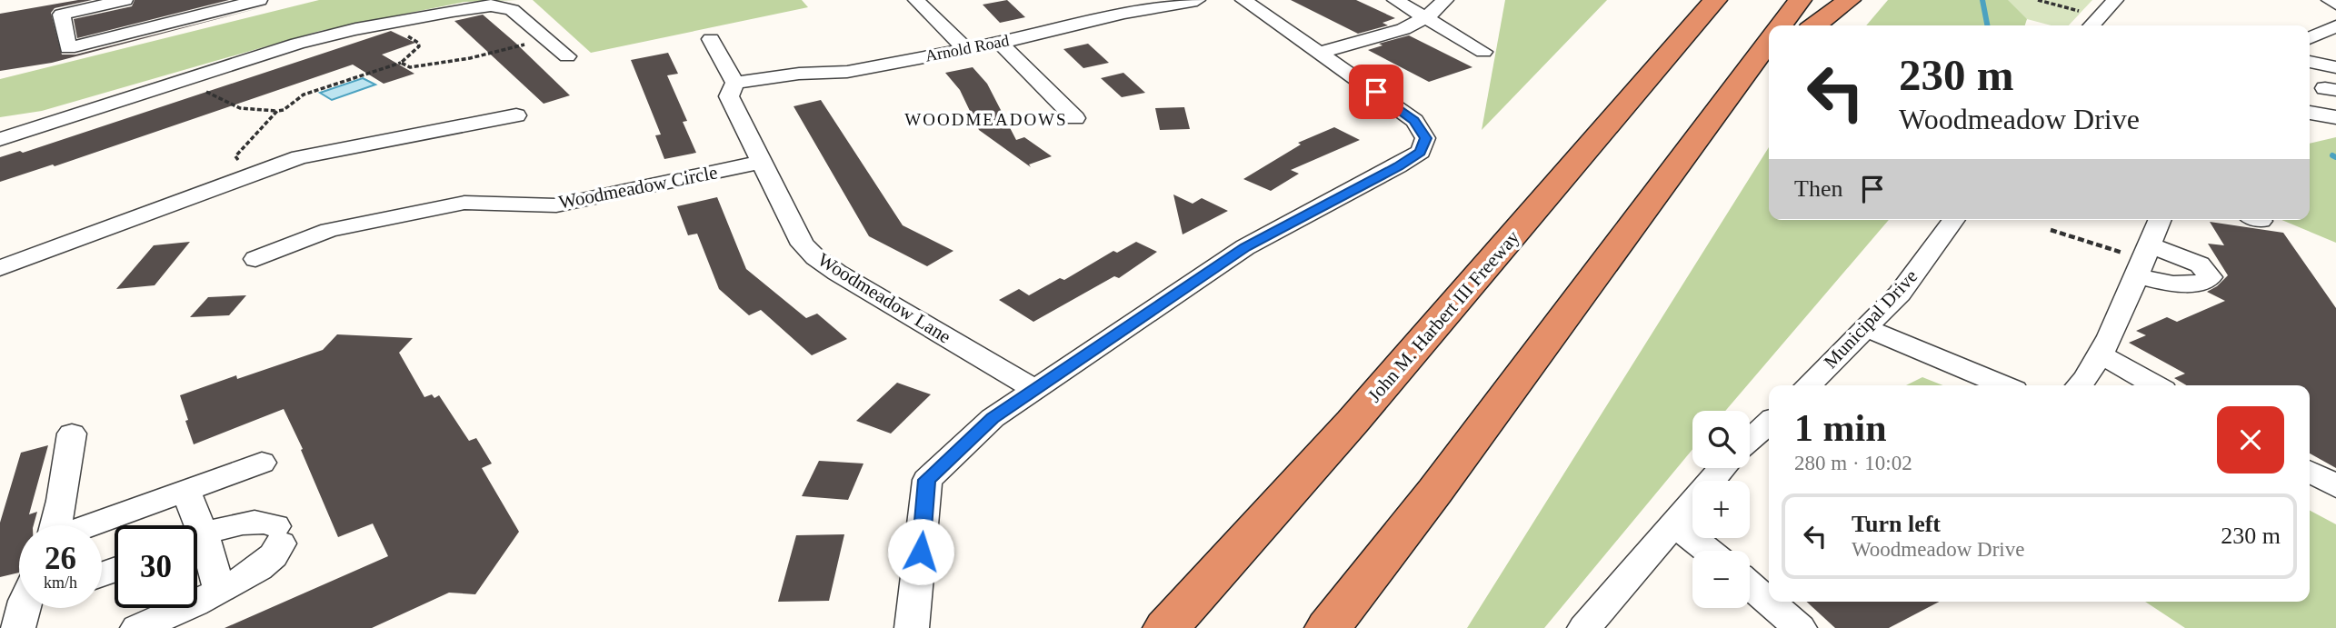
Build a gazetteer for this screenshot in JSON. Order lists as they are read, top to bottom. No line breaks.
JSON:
{"streets":{"highway":["John M. Harbert III Freeway"],"street":["Arnold Road","Woodmeadow Circle","Woodmeadow Lane","Municipal Drive"]},"crossings":[["Arnold Road","Woodmeadow Lane"],["Woodmeadow Circle","Woodmeadow Lane"]],"districts":["WOODMEADOWS"],"page":{"turn":["230 m","Woodmeadow Drive"],"then":"Then","heading":["1 min","280 m · 10:02"],"map_buttons":["+","−"],"list":[{"name":"Turn left","note":"Woodmeadow Drive","value":"230 m"}],"speed":"26 km/h","limit":"30"}}
